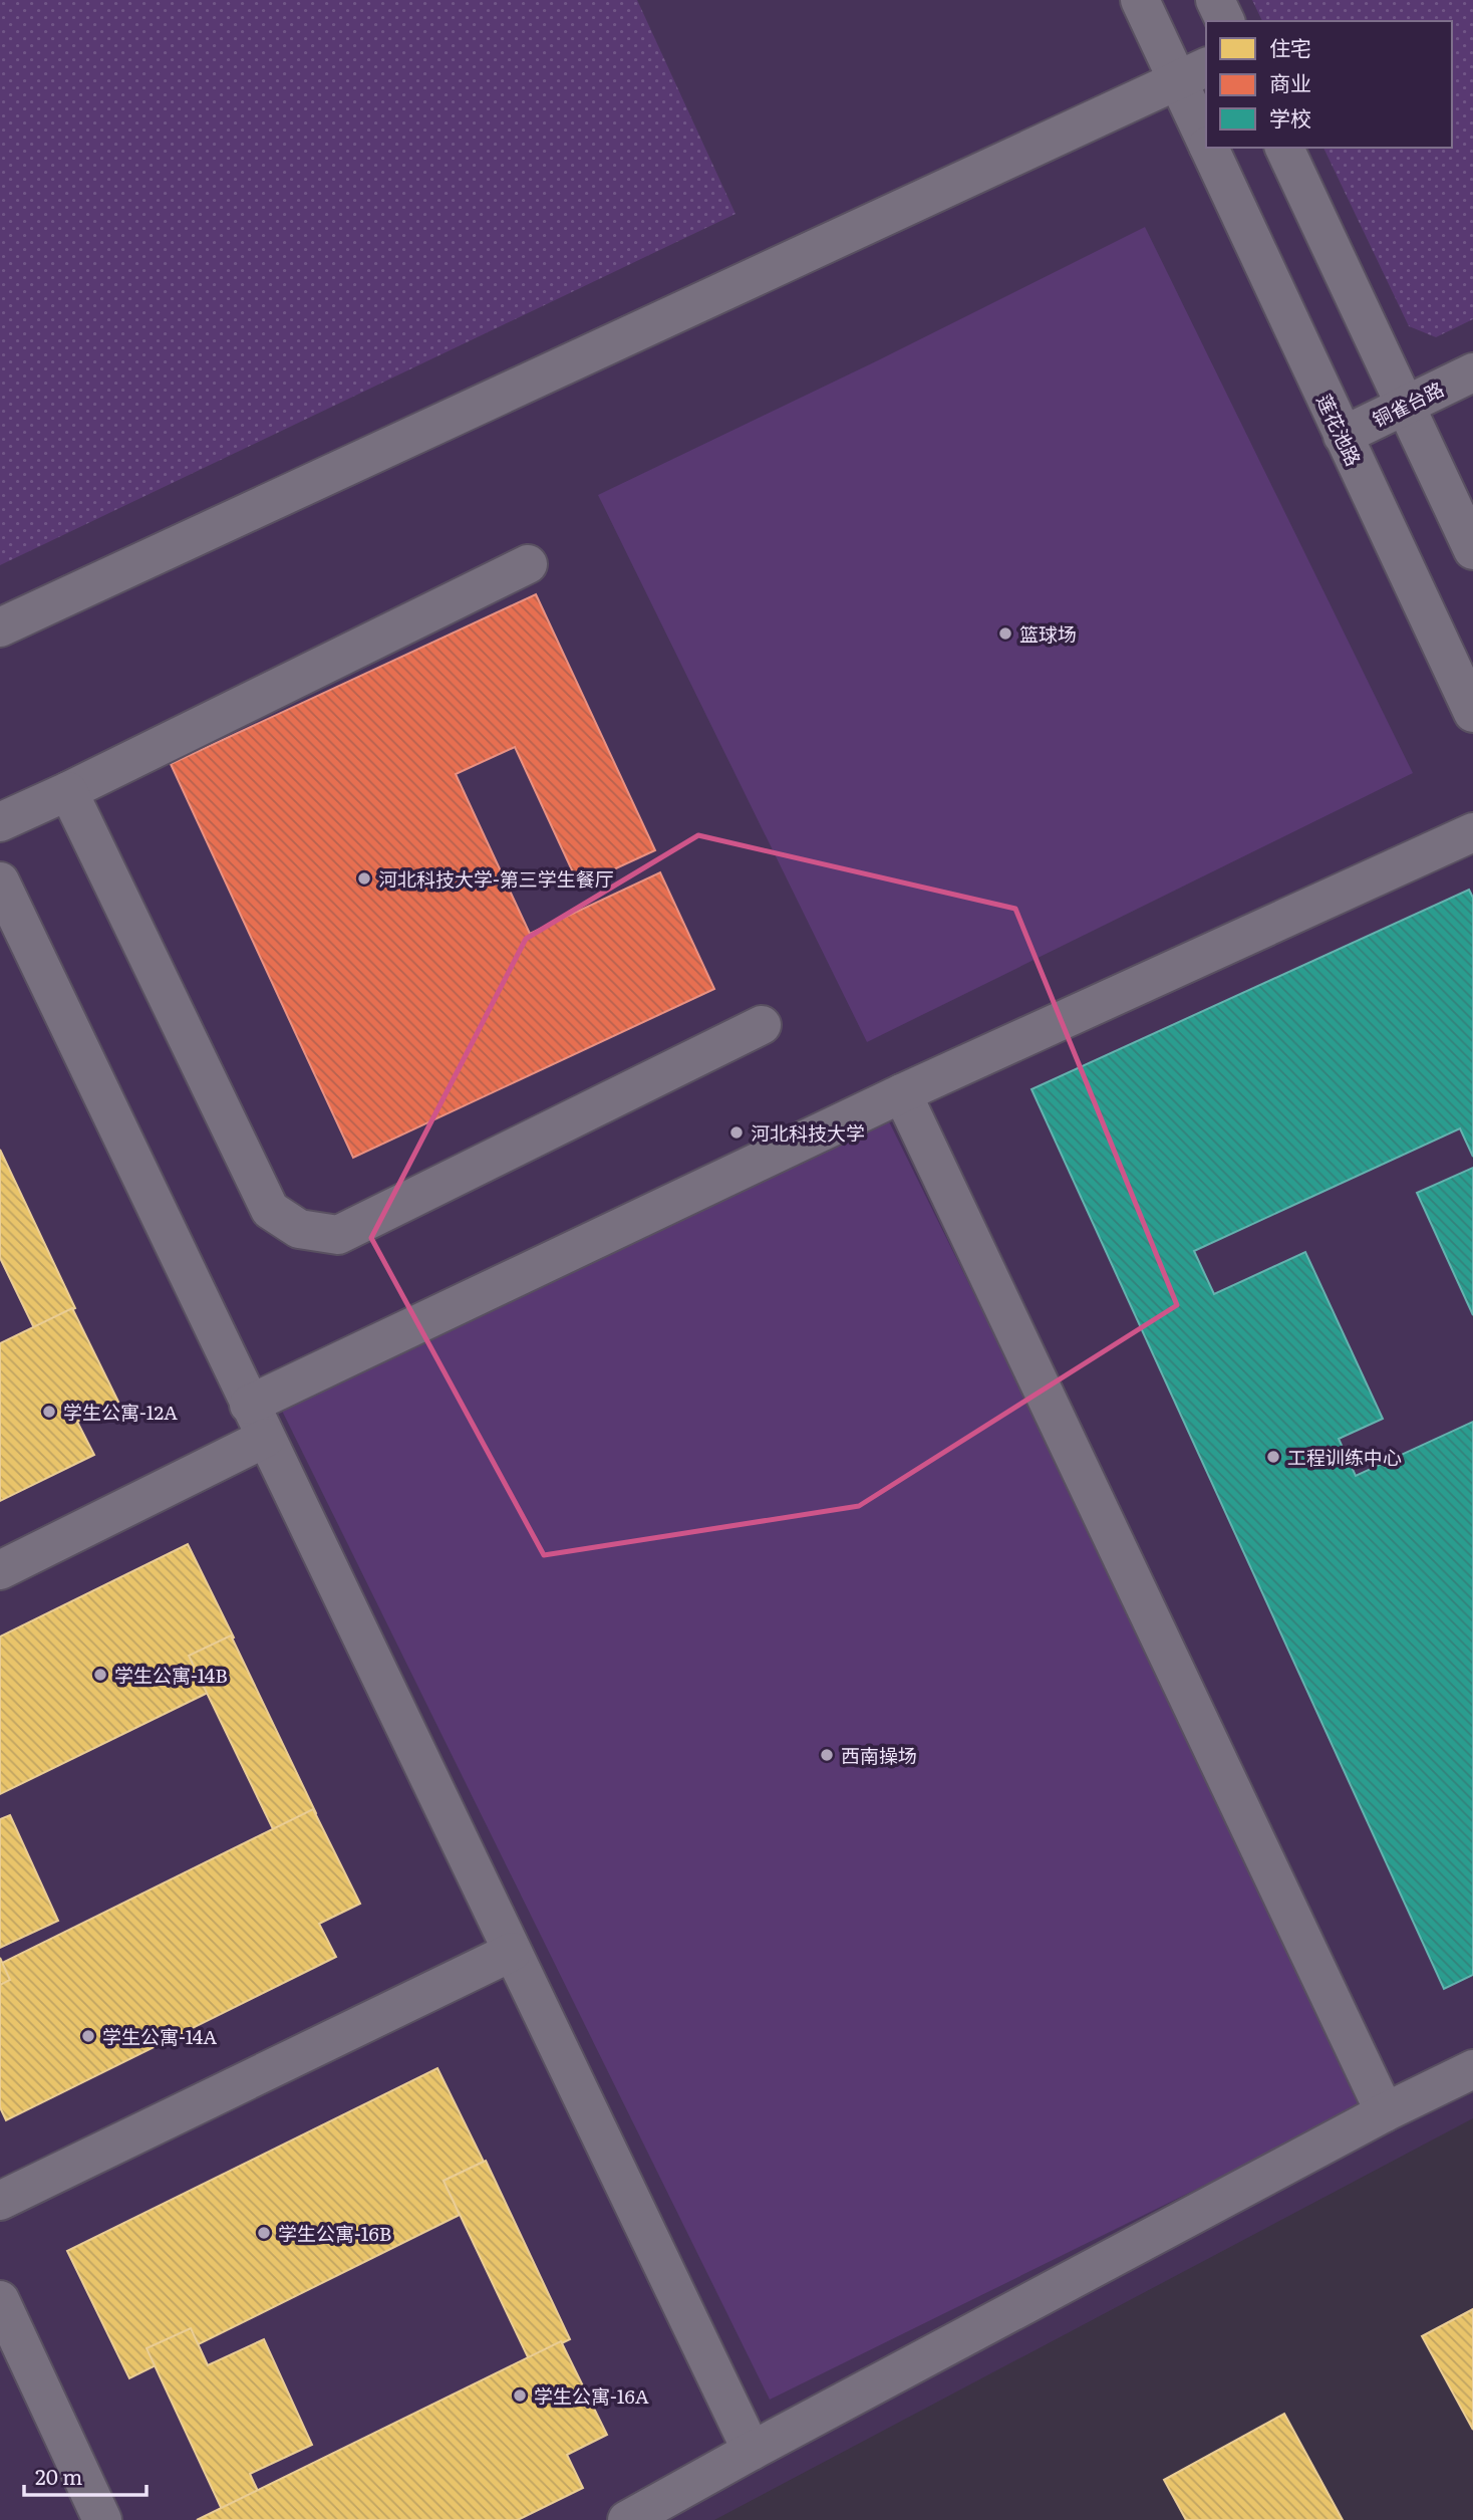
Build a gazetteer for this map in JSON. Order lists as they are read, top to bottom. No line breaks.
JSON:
{"streets":{"lane":["铜雀台路","莲花池路"]},"crossings":[["铜雀台路","莲花池路"]],"places":["篮球场","河北科技大学-第三学生餐厅","河北科技大学","学生公寓-12A","工程训练中心","学生公寓-14B","西南操场","学生公寓-14A","学生公寓-16B","学生公寓-16A"],"legend":["住宅","商业","学校"],"scale_bar":"20 m"}
